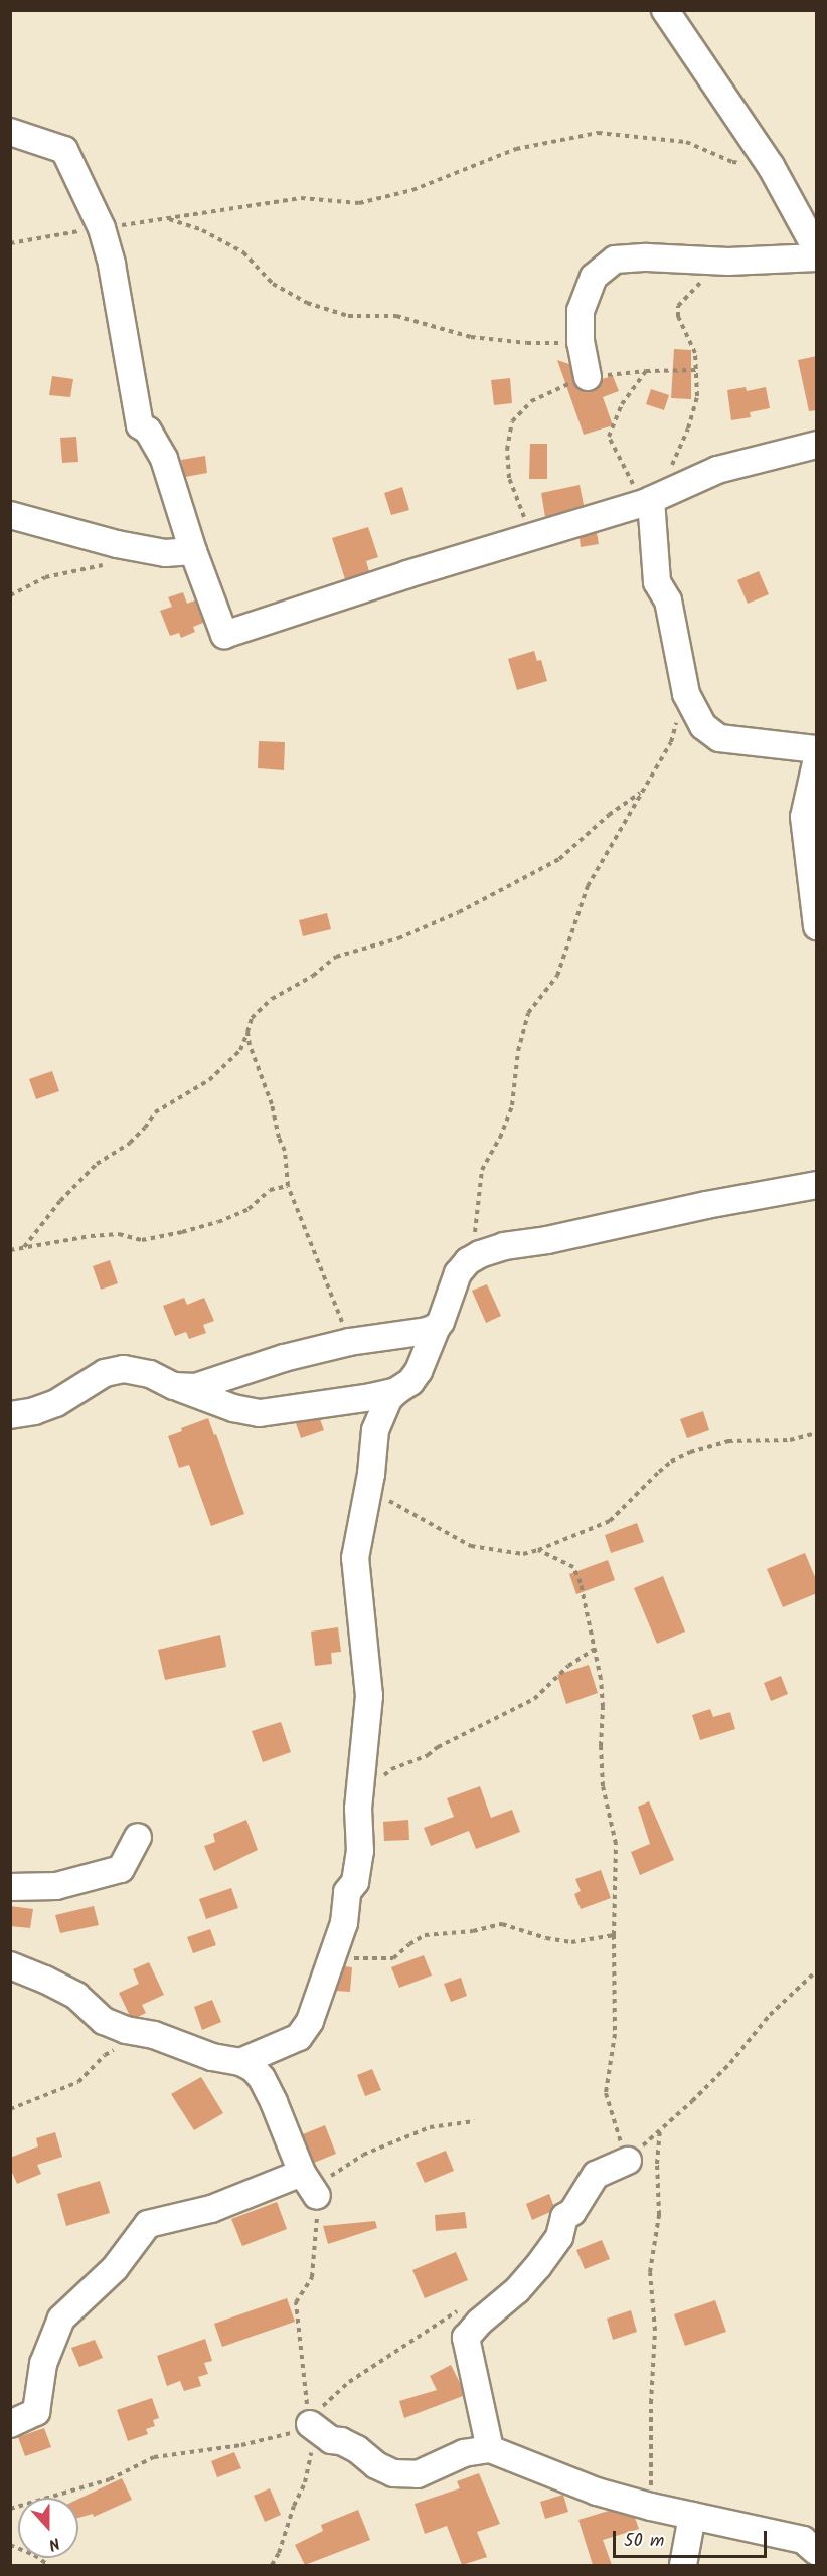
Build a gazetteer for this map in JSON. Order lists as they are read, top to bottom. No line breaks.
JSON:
{"scale_bar":"50 m","north":"bottom"}
